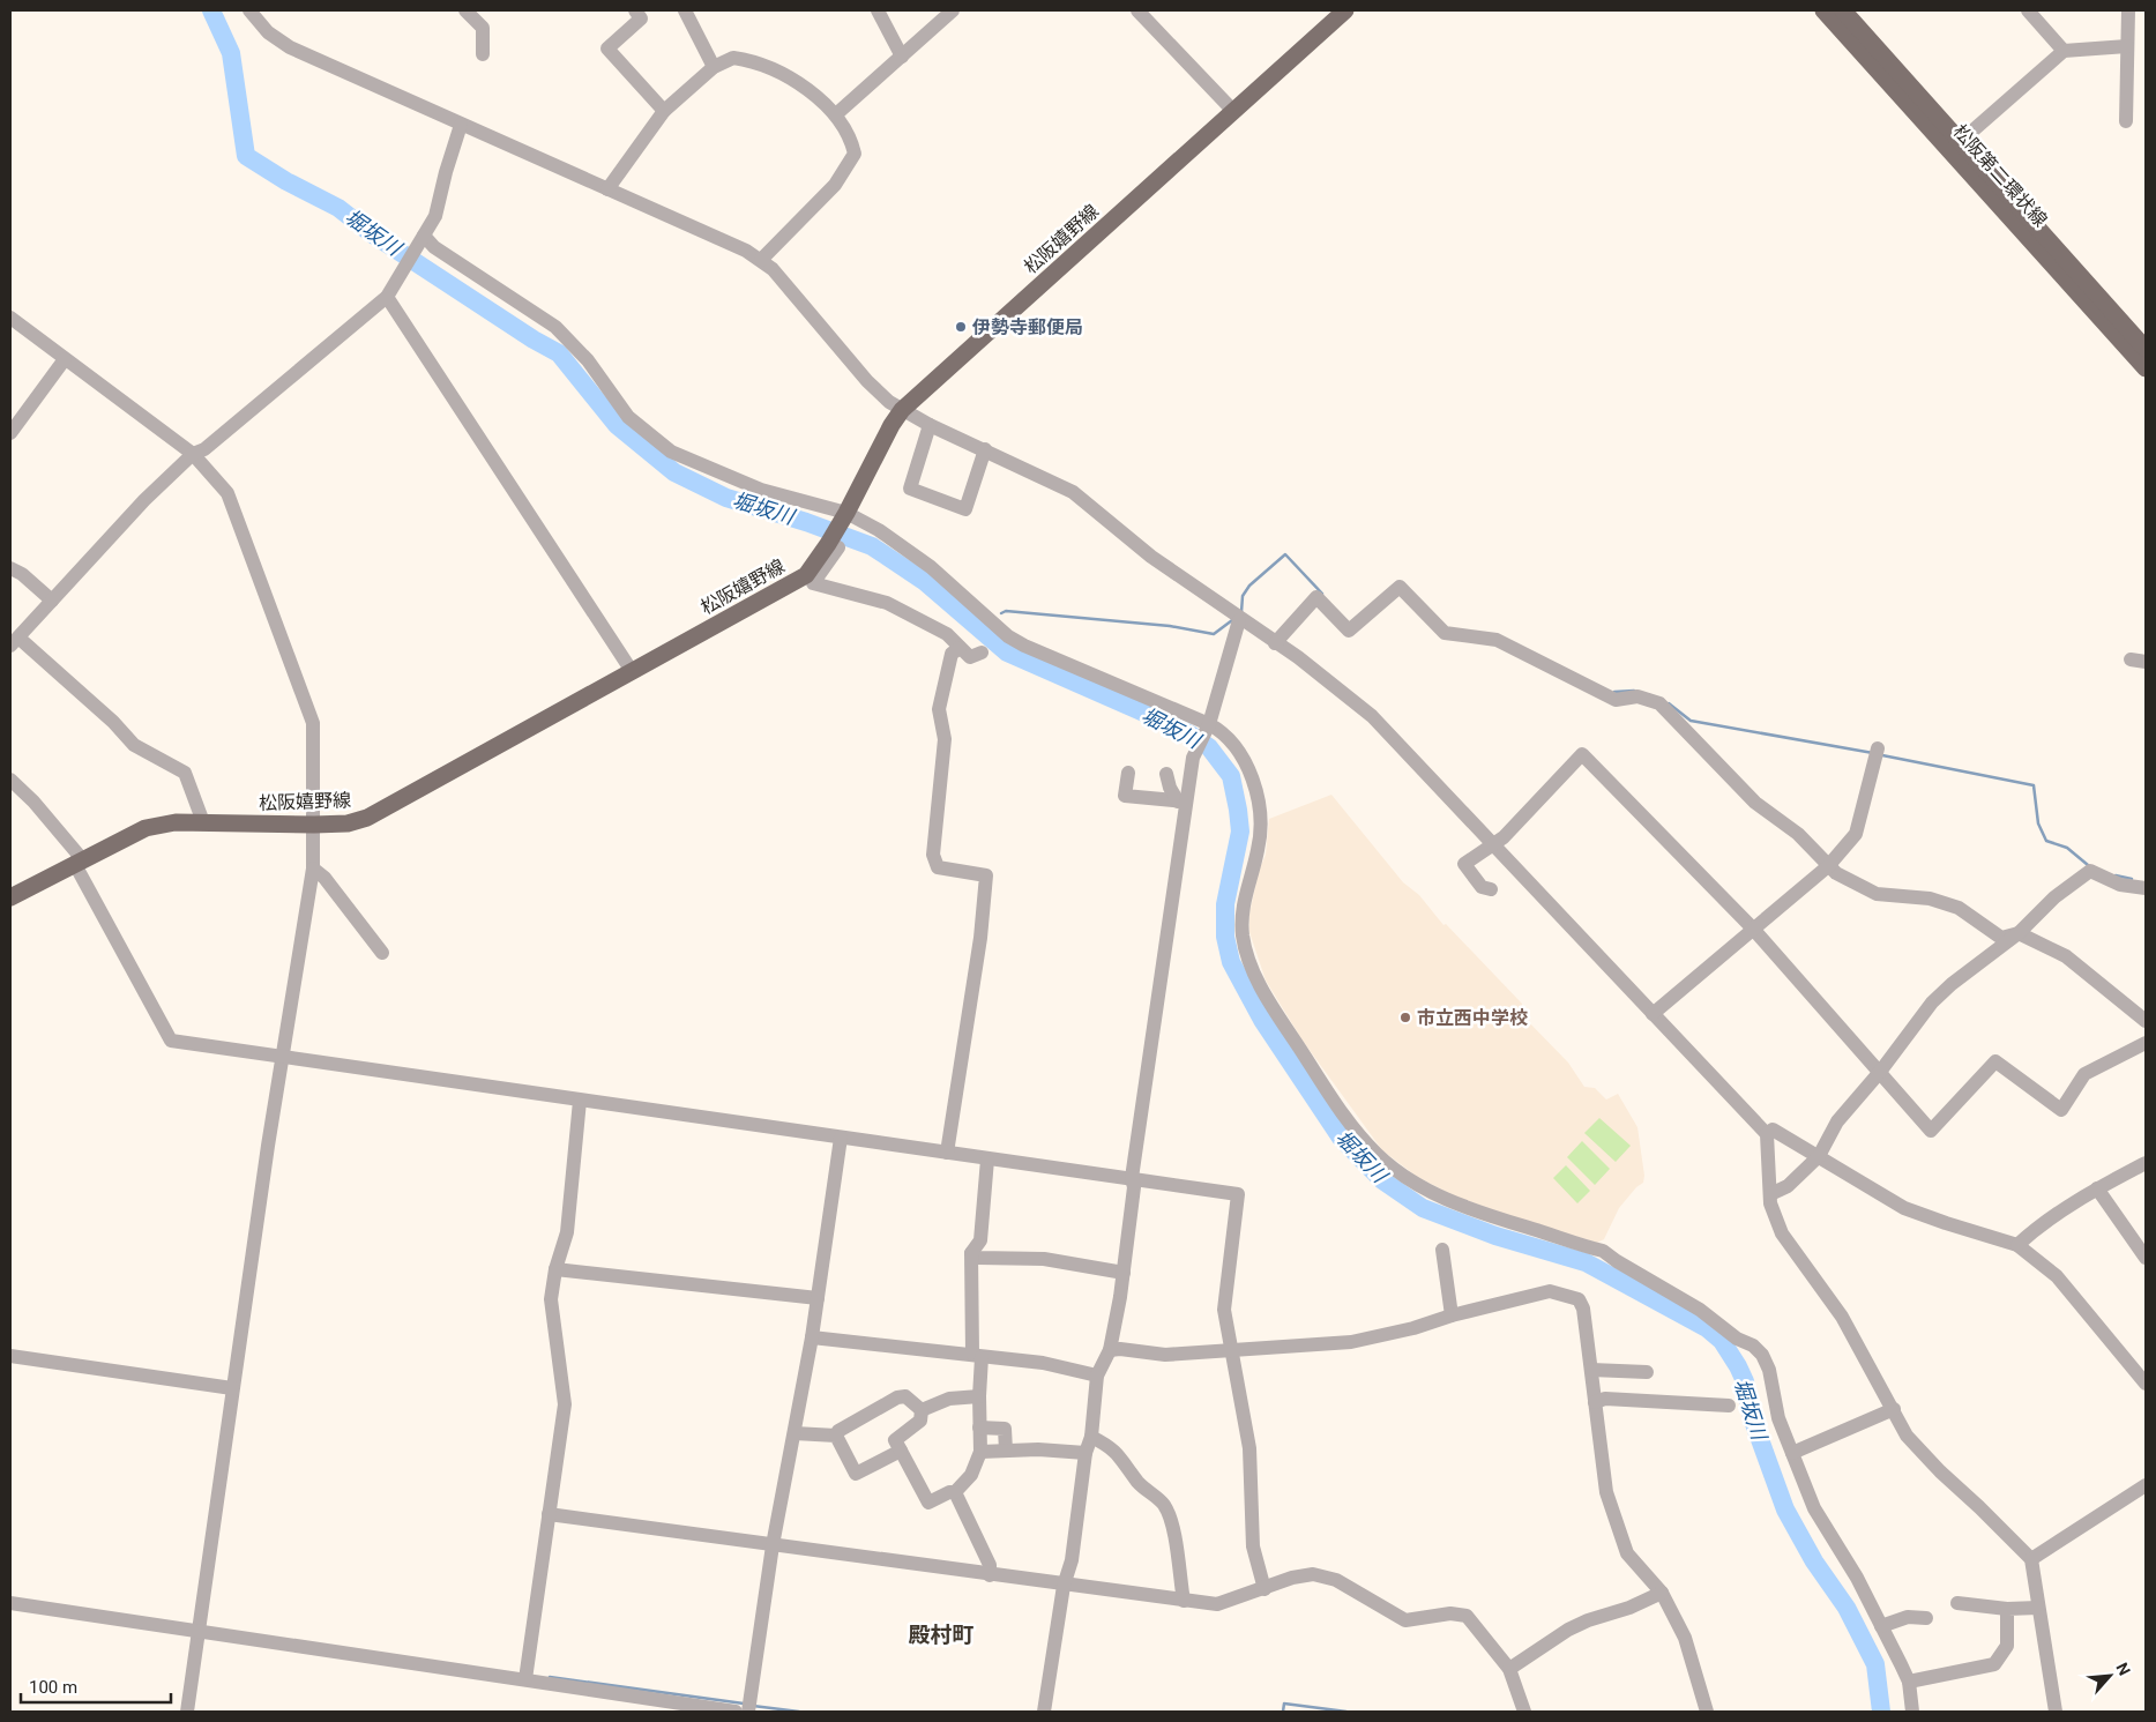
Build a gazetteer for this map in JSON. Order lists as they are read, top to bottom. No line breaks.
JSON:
{"streets":{"main road":["松阪第二環状線","松阪嬉野線"]},"districts":["殿村町"],"water":["堀坂川"],"places":["伊勢寺郵便局","市立西中学校"],"scale_bar":"100 m","north":"top right"}
